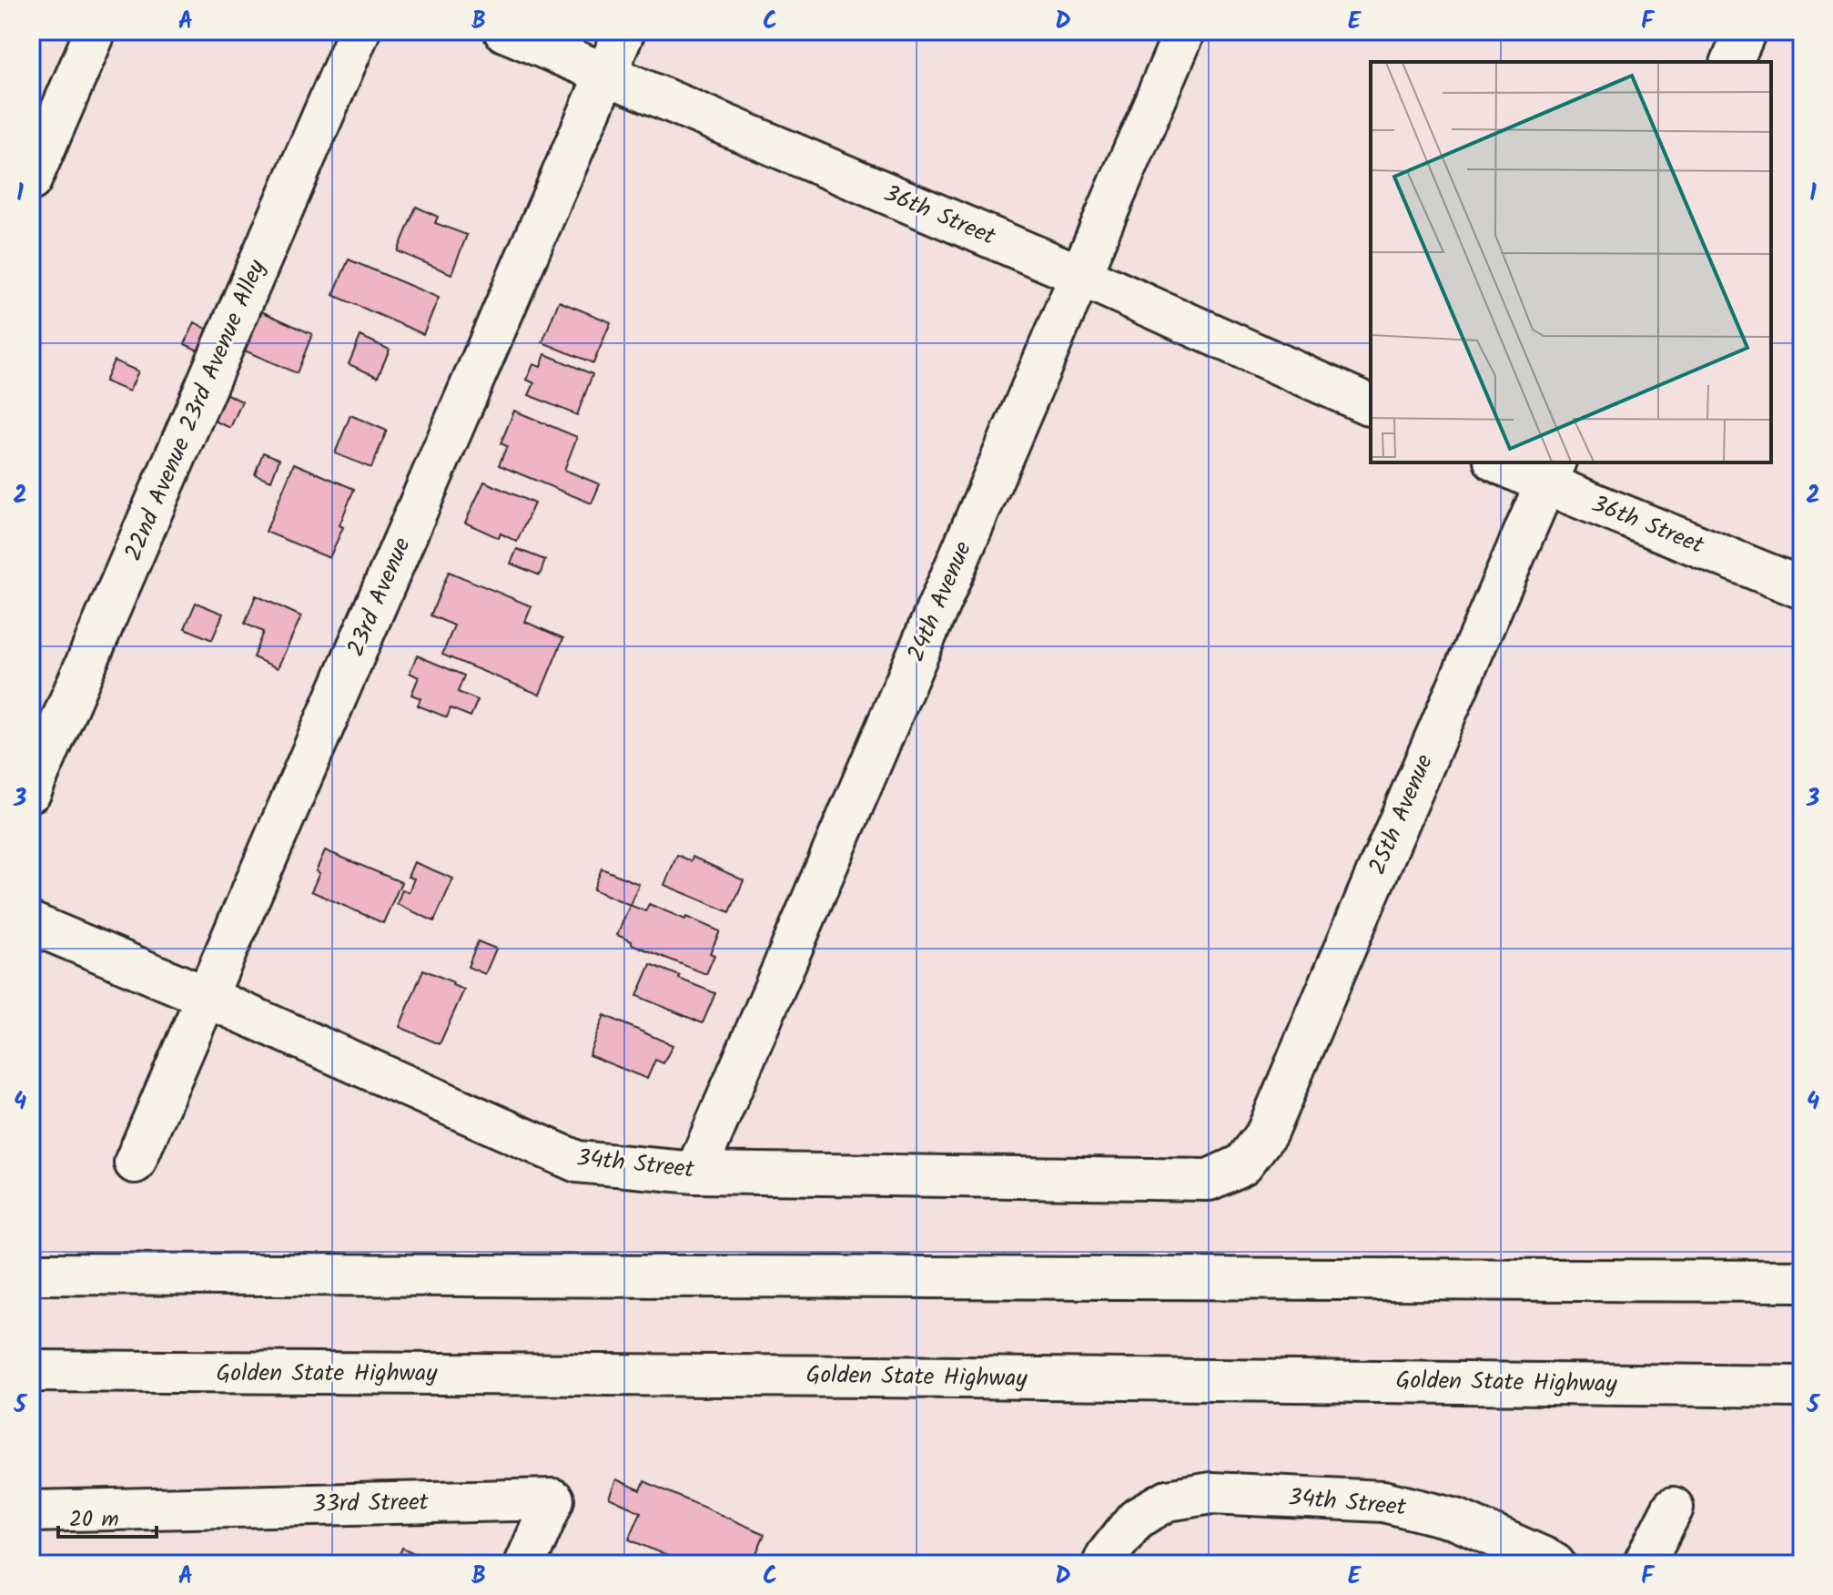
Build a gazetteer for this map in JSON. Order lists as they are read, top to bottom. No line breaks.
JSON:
{"streets":{"main road":["36th Street","22nd Avenue 23rd Avenue Alley","23rd Avenue","24th Avenue","25th Avenue","34th Street","Golden State Highway","33rd Street"]},"crossings":[["36th Street","23rd Avenue"],["36th Street","24th Avenue"],["36th Street","25th Avenue"],["23rd Avenue","34th Street"],["24th Avenue","34th Street"],["25th Avenue","34th Street"]],"scale_bar":"20 m","grid":{"columns":["A","B","C","D","E","F"],"rows":["1","2","3","4","5"]}}
